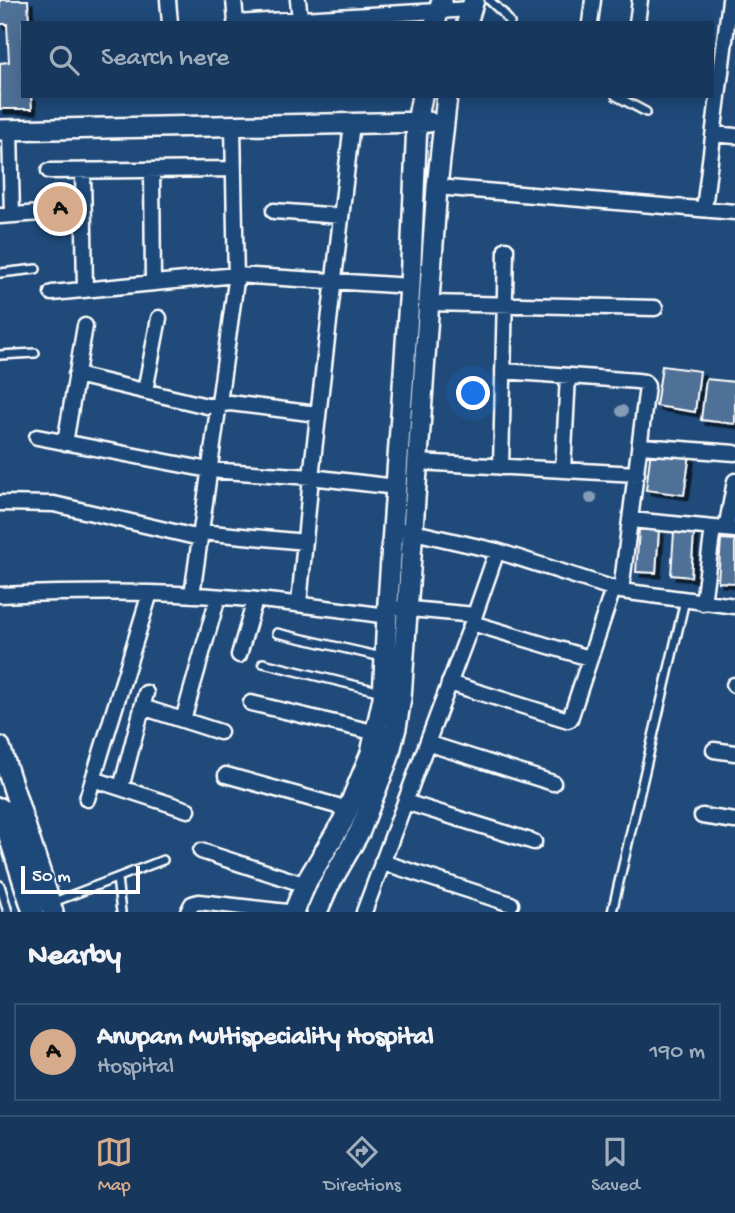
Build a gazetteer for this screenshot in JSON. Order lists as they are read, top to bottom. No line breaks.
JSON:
{"scale_bar":"50 m","page":{"search":"Search here","pins":"A","scale":"50 m","heading":"Nearby","list":[{"mark":"A","name":"Anupam Multispeciality Hospital","note":"Hospital","value":"190 m"}],"nav":["Map","Directions","Saved"]}}
